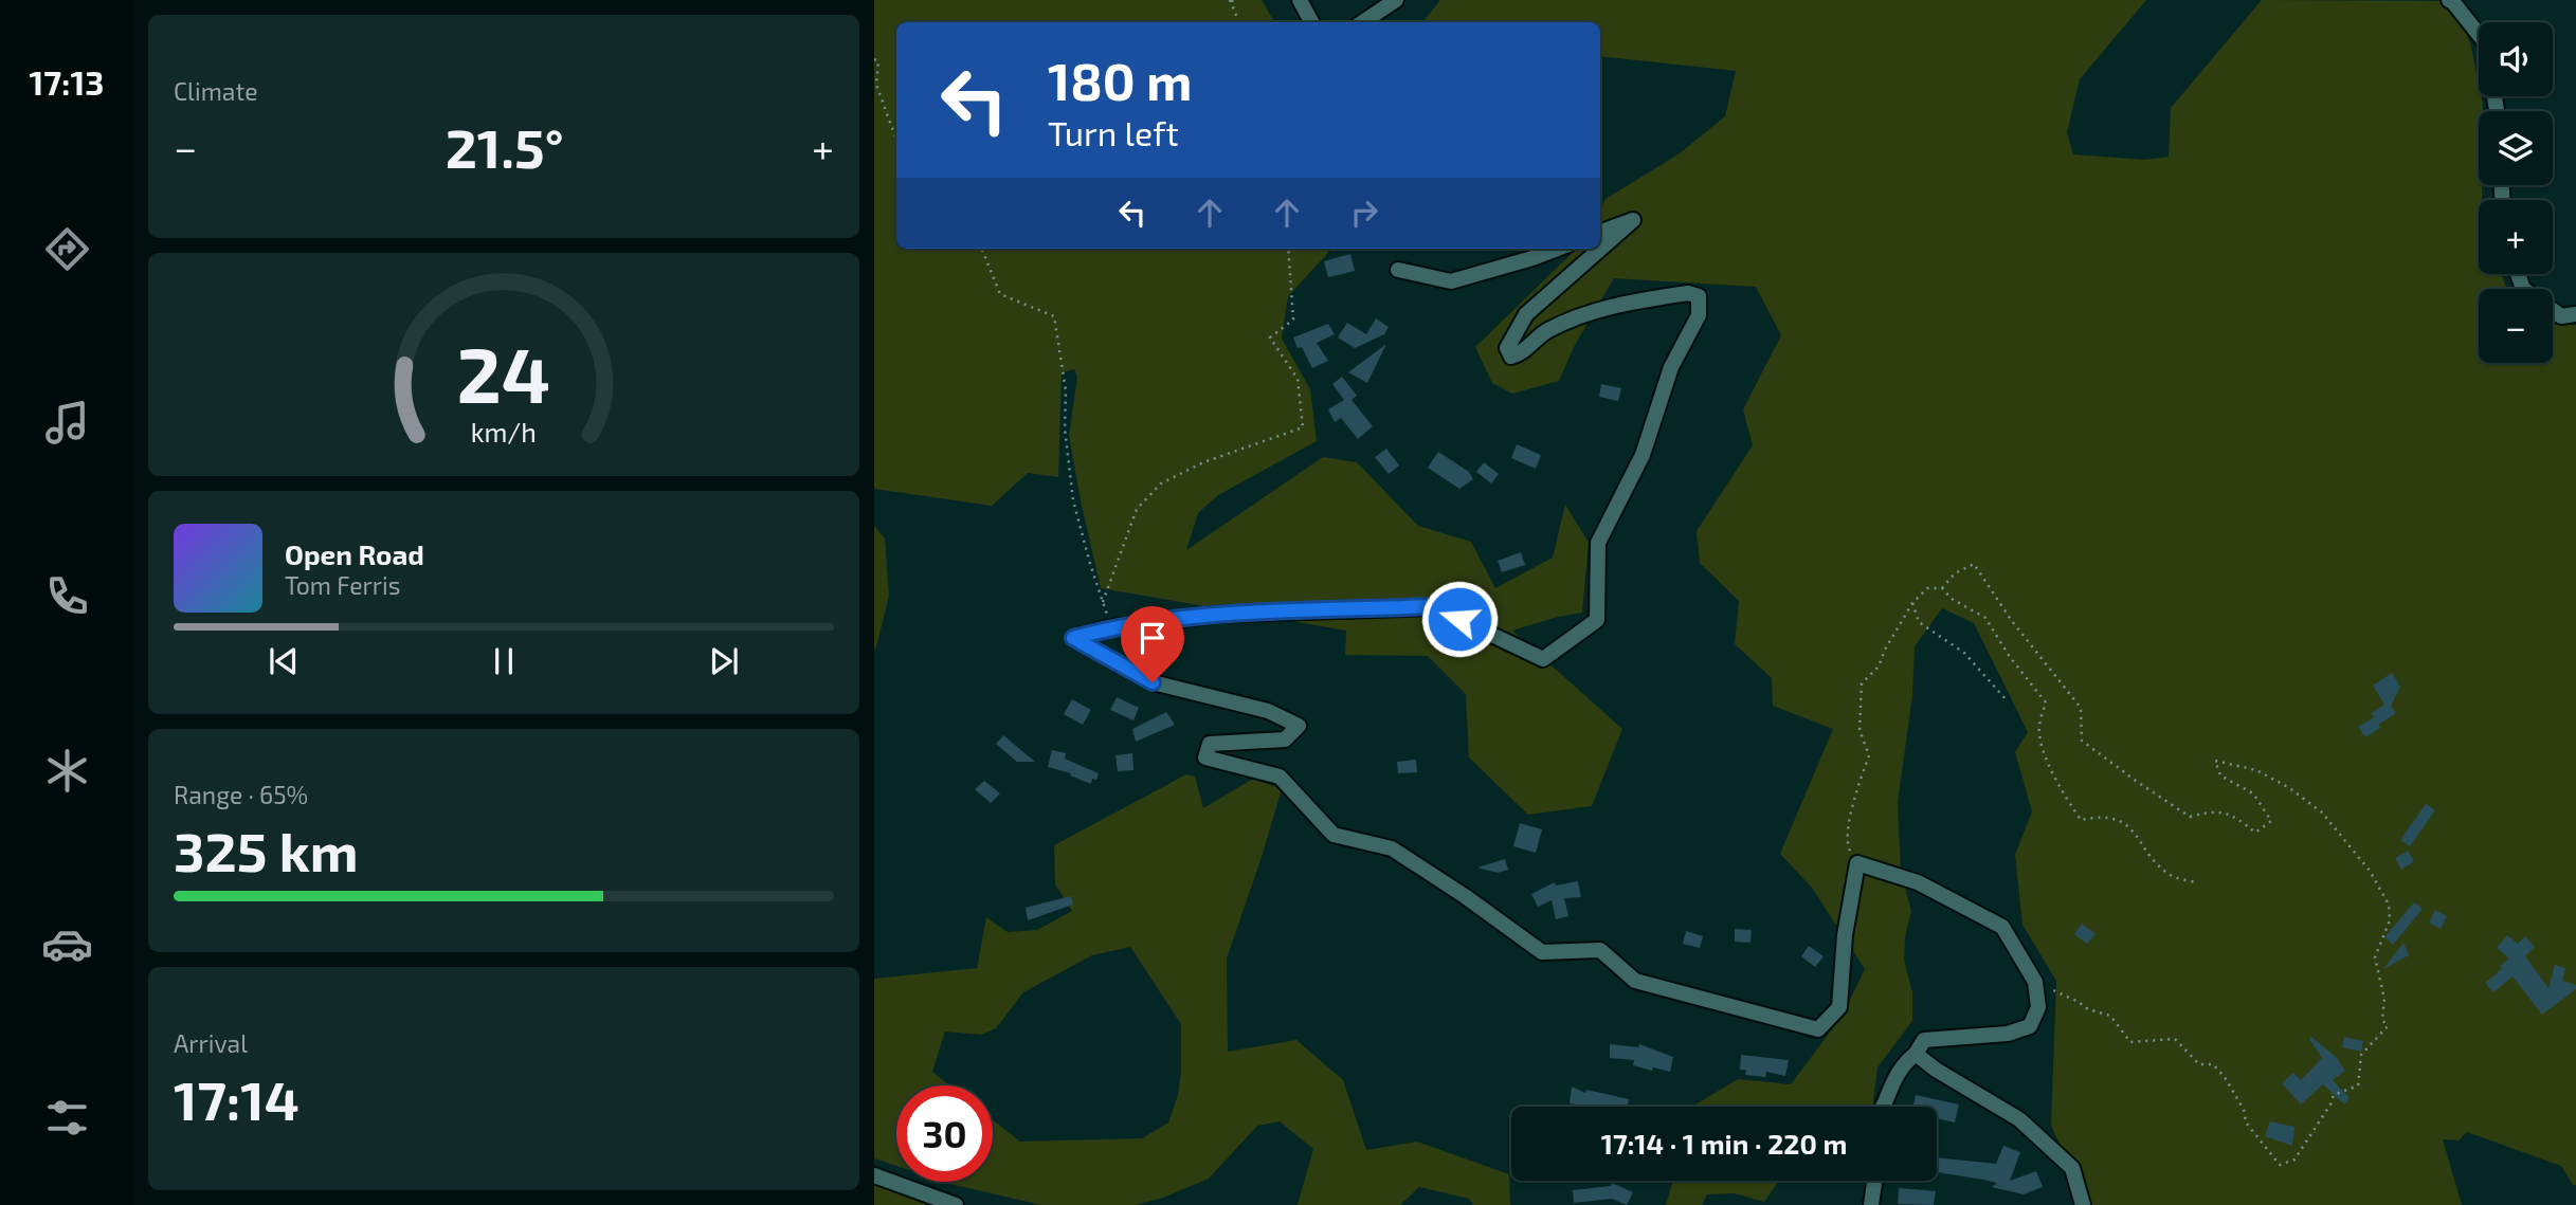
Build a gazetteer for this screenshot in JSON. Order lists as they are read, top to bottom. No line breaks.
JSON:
{"page":{"tabs":"17:13","tile":["Climate",["Range · 65%","325 km"],["Arrival","17:14"]],"map_buttons":["+","−"],"turn":["180 m","Turn left"],"heat":["−","21.5°","+"],"song":["Open Road","Tom Ferris"],"limit":"30","trip":"17:14 · 1 min · 220 m","gauge":["24","km/h"]}}
